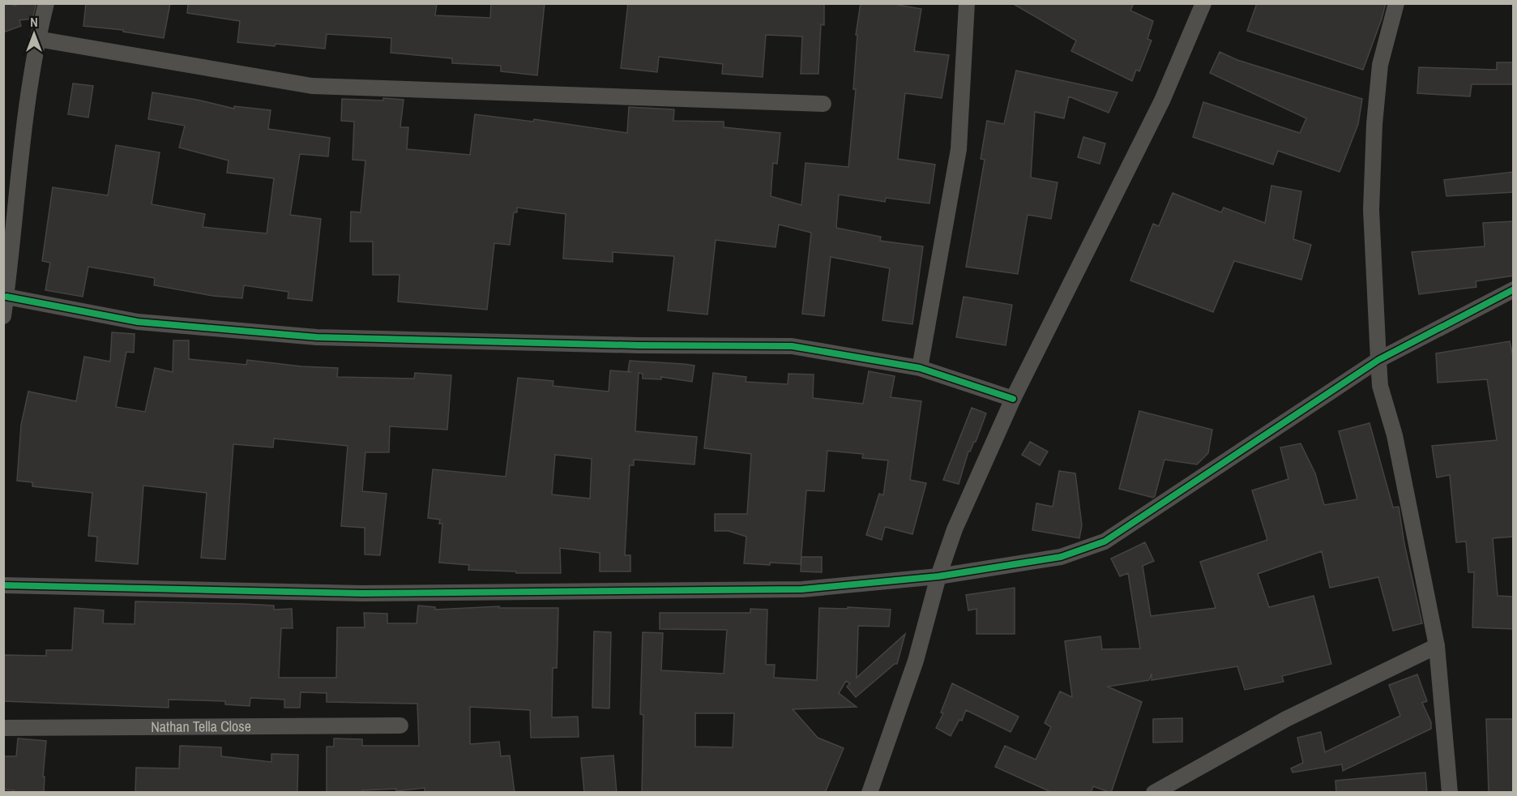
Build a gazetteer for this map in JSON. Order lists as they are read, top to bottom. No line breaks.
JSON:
{"streets":{"street":["Nathan Tella Close"]},"north":"top"}
